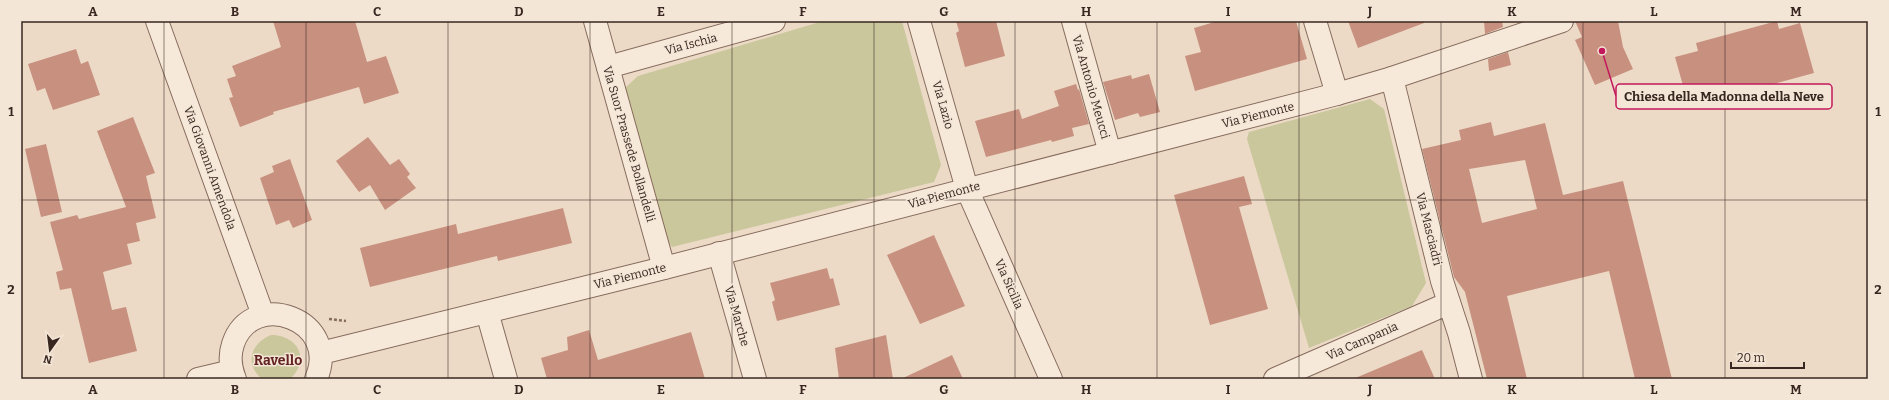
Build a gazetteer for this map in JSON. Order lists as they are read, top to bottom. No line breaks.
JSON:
{"streets":{"street":["Via Ischia","Via Antonio Meucci","Via Lazio","Via Piemonte","Via Suor Prassede Bollandelli","Via Giovanni Amendola","Via Masciadri","Via Sicilia","Via Marche","Via Campania"]},"crossings":[["Via Ischia","Via Suor Prassede Bollandelli"],["Via Antonio Meucci","Via Piemonte"],["Via Lazio","Via Piemonte"],["Via Lazio","Via Sicilia"],["Via Piemonte","Via Suor Prassede Bollandelli"],["Via Piemonte","Via Masciadri"],["Via Piemonte","Via Sicilia"],["Via Piemonte","Via Marche"],["Via Masciadri","Via Campania"]],"districts":["Ravello"],"places":["Chiesa della Madonna della Neve"],"scale_bar":"20 m","north":"bottom","grid":{"columns":["A","B","C","D","E","F","G","H","I","J","K","L","M"],"rows":["1","2"]}}
